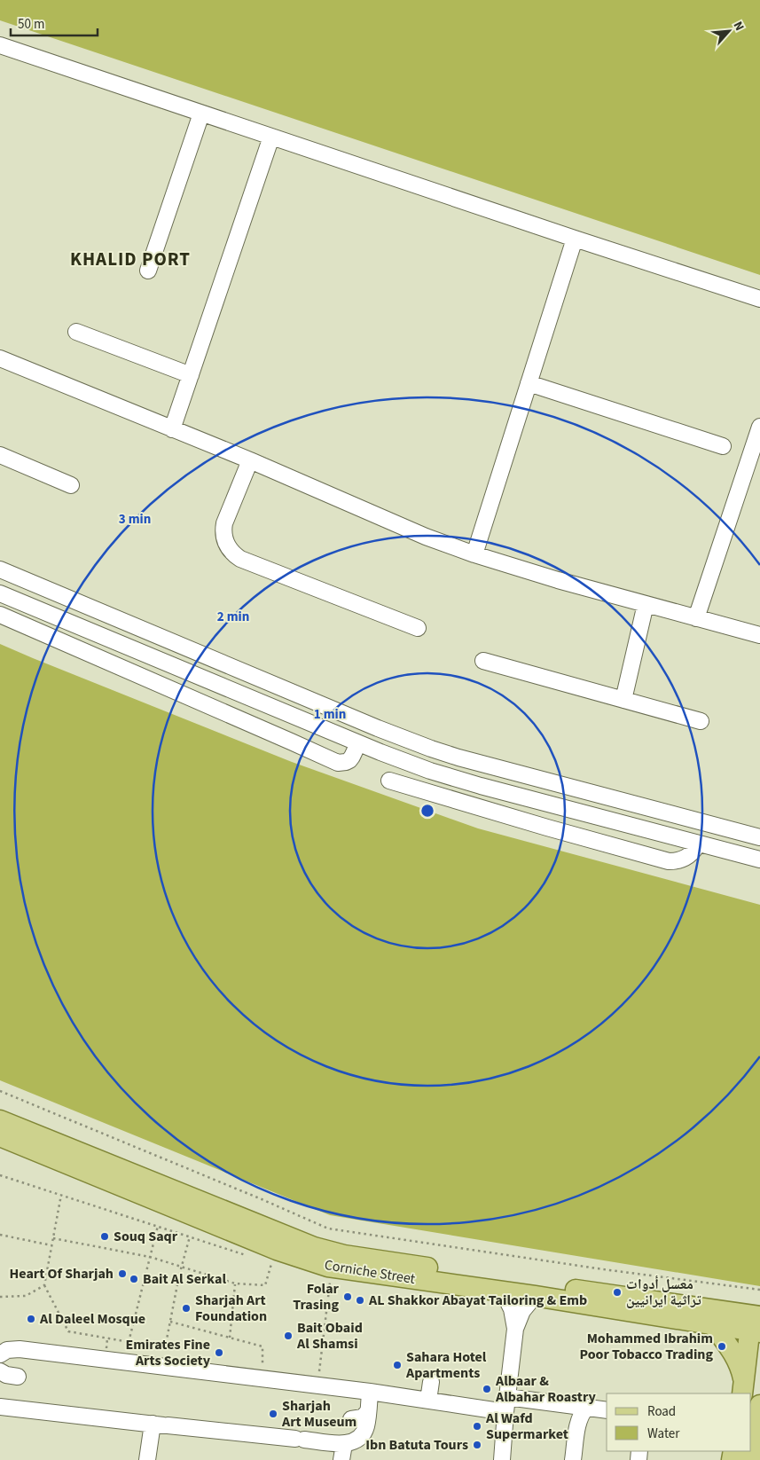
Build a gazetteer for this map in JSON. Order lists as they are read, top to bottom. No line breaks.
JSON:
{"streets":{"main road":["Corniche Street"]},"districts":["KHALID PORT"],"places":["Souq Saqr","Heart Of Sharjah","Bait Al Serkal","معسل أدوات تراثية ايرانيين","Folar Trasing","AL Shakkor Abayat Tailoring & Emb","Sharjah Art Foundation","Al Daleel Mosque","Bait Obaid Al Shamsi","Mohammed Ibrahim Poor Tobacco Trading","Emirates Fine Arts Society","Sahara Hotel Apartments","Albaar & Albahar Roastry","Sharjah Art Museum","Al Wafd Supermarket","Ibn Batuta Tours"],"legend":["Road","Water"],"scale_bar":"50 m","north":"top right","rings":["3 min","2 min","1 min"]}
